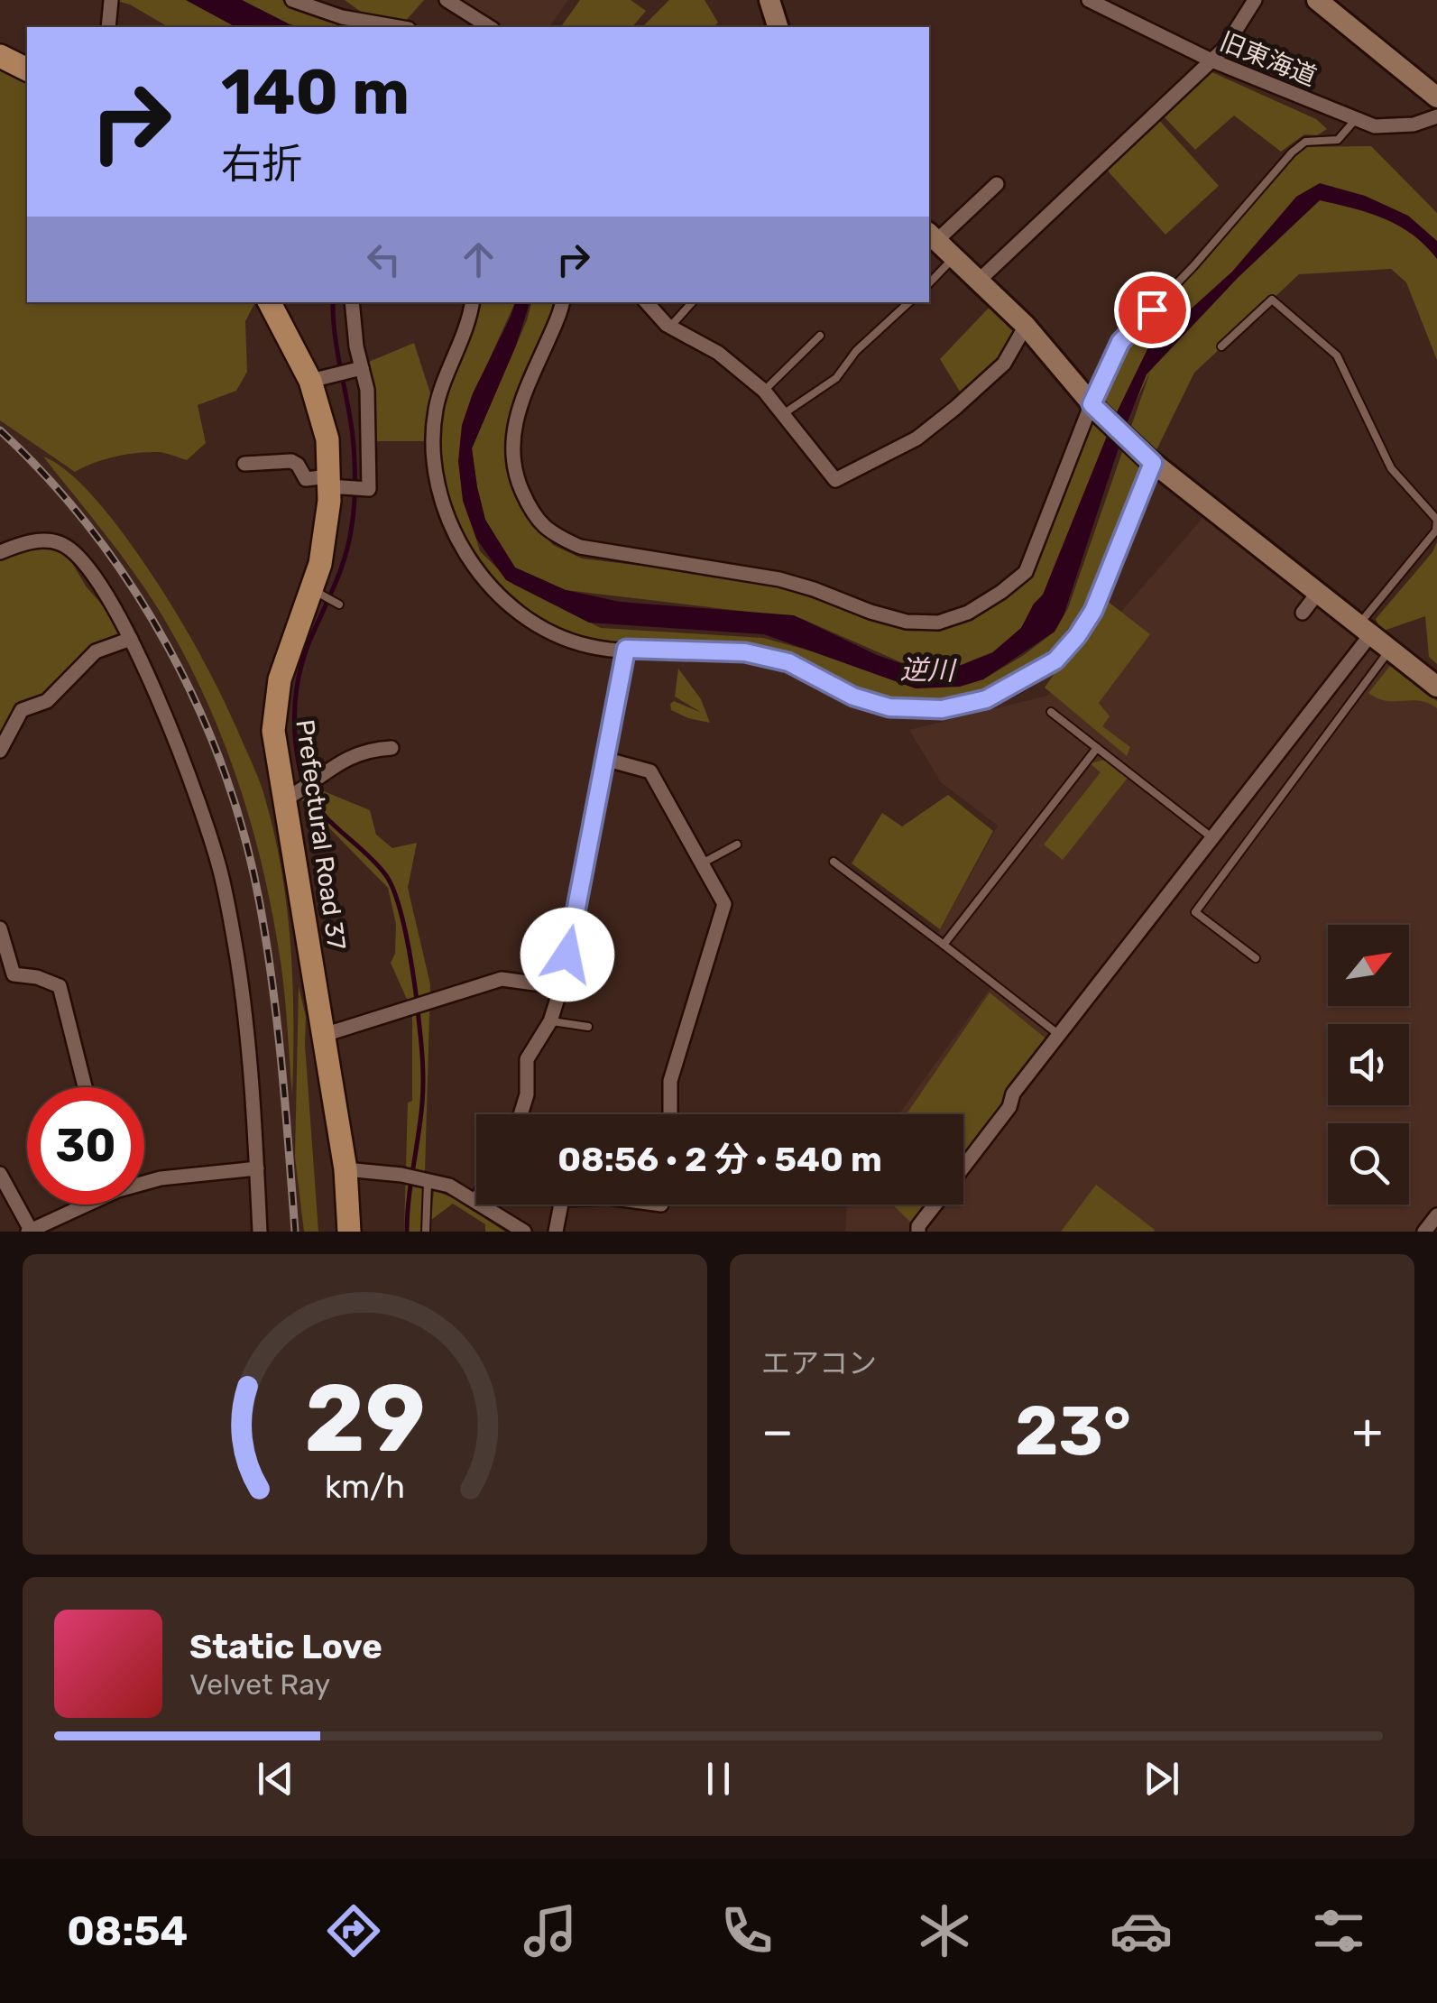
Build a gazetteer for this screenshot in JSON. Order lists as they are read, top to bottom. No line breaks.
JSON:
{"streets":{"main road":["Prefectural Road 37"],"street":["旧東海道"]},"water":["逆川"],"north":"top right","page":{"turn":["140 m","右折"],"limit":"30","trip":"08:56 · 2 分 · 540 m","tile":"エアコン","heat":["−","23°","+"],"song":["Static Love","Velvet Ray"],"tabs":"08:54","gauge":["29","km/h"]}}
